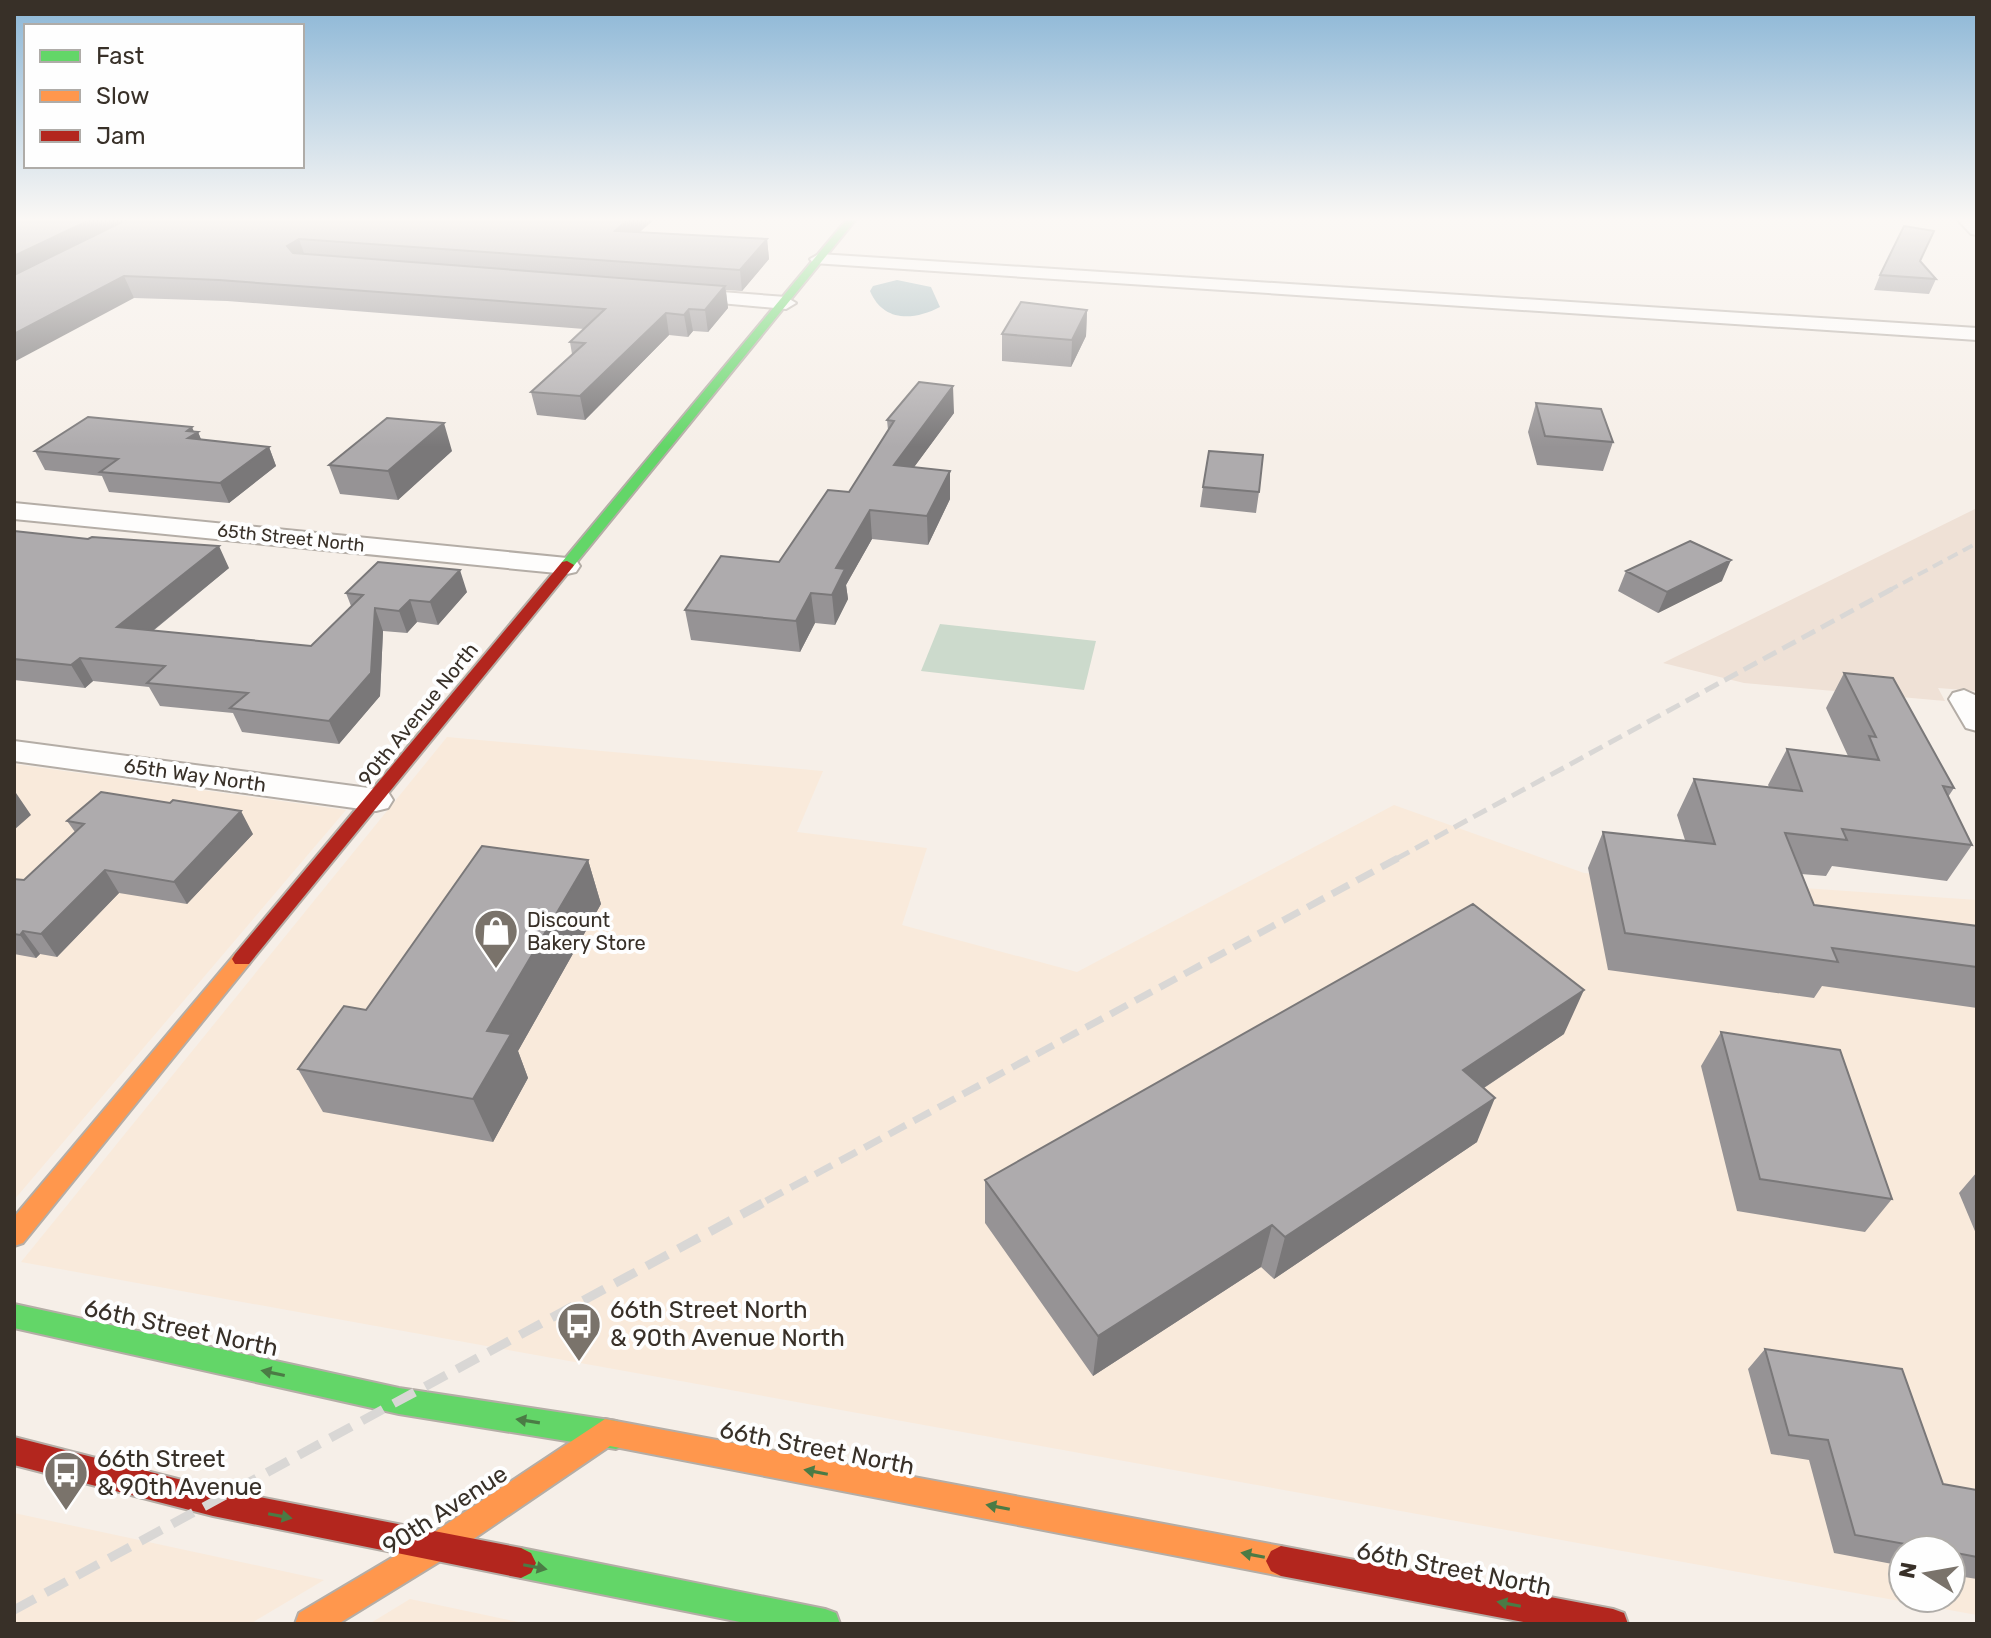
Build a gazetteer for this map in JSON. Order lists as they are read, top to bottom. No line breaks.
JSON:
{"streets":{"street":["65th Street North","90th Avenue North","65th Way North","66th Street North","90th Avenue"]},"crossings":[["65th Street North","90th Avenue North"],["90th Avenue North","65th Way North"],["66th Street North","90th Avenue"]],"places":{"shop":["Discount Bakery Store"],"bus stop":["66th Street North & 90th Avenue North","66th Street & 90th Avenue"]},"legend":["Fast","Slow","Jam"],"north":"left"}
